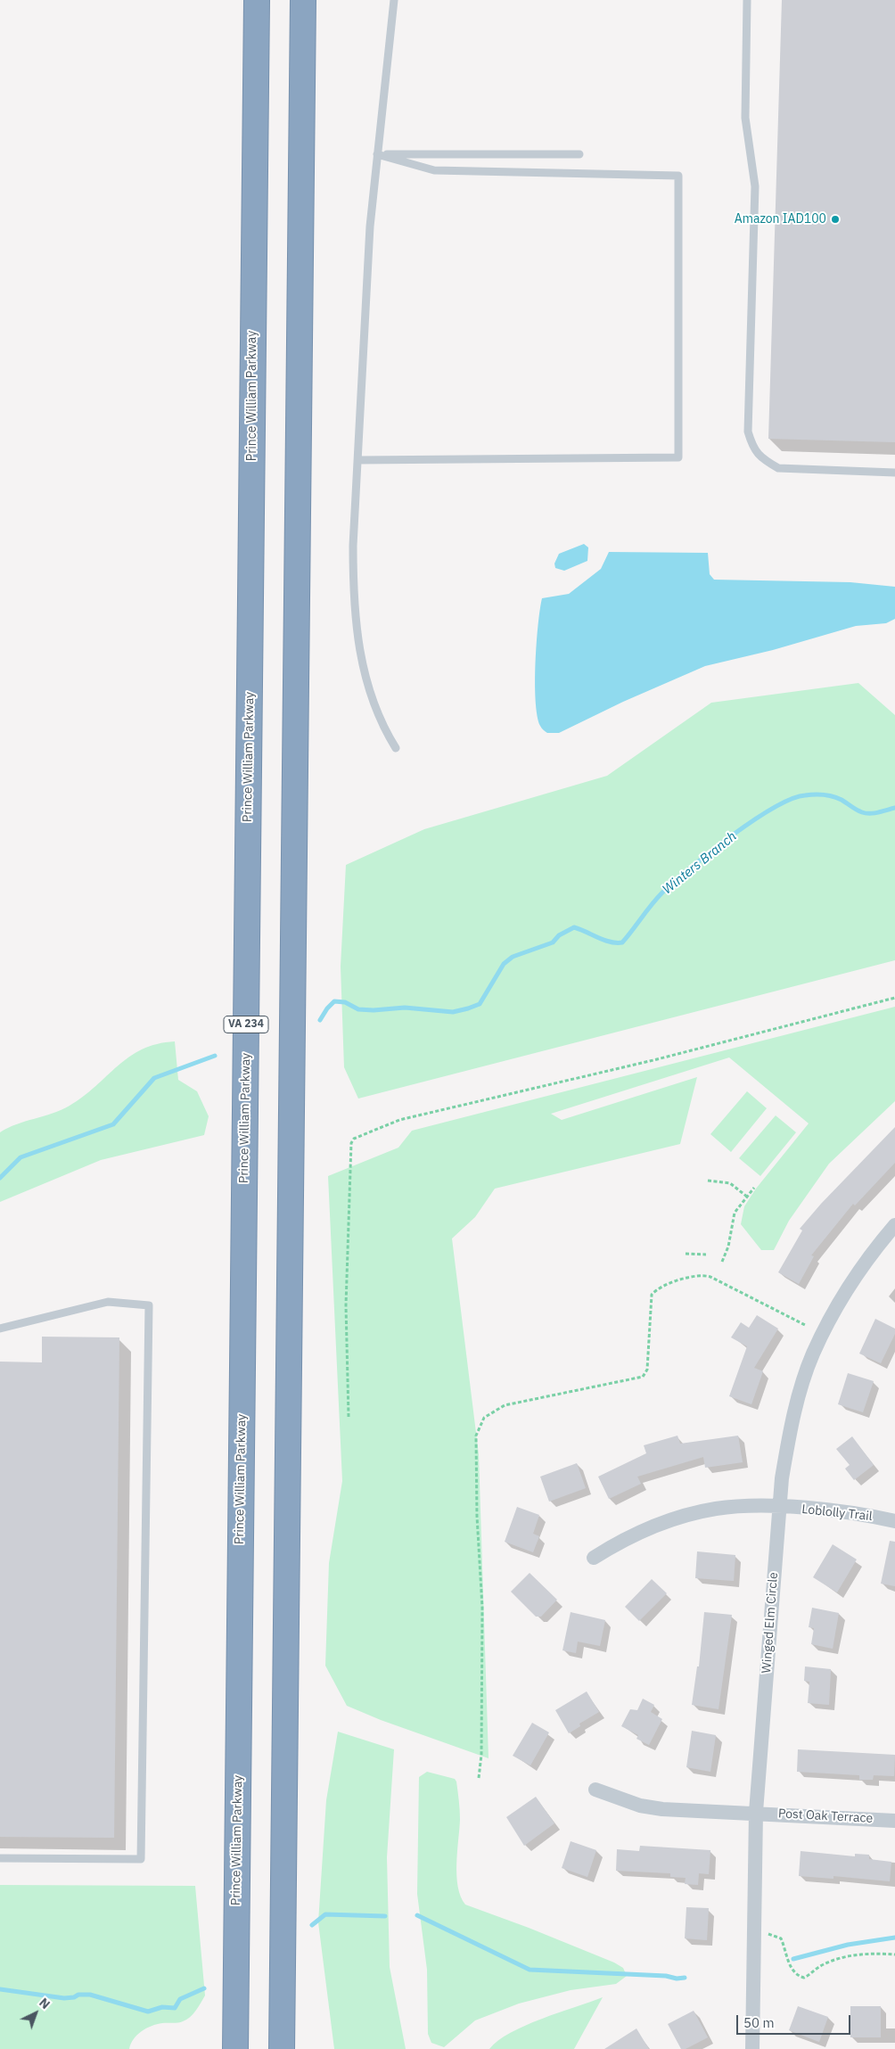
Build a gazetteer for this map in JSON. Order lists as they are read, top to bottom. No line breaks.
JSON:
{"streets":{"highway":["Prince William Parkway","VA 234"],"street":["Loblolly Trail","Winged Elm Circle","Post Oak Terrace"]},"crossings":[["Loblolly Trail","Winged Elm Circle"],["Winged Elm Circle","Post Oak Terrace"]],"water":["Winters Branch"],"places":["Amazon IAD100"],"scale_bar":"50 m","north":"top right"}
